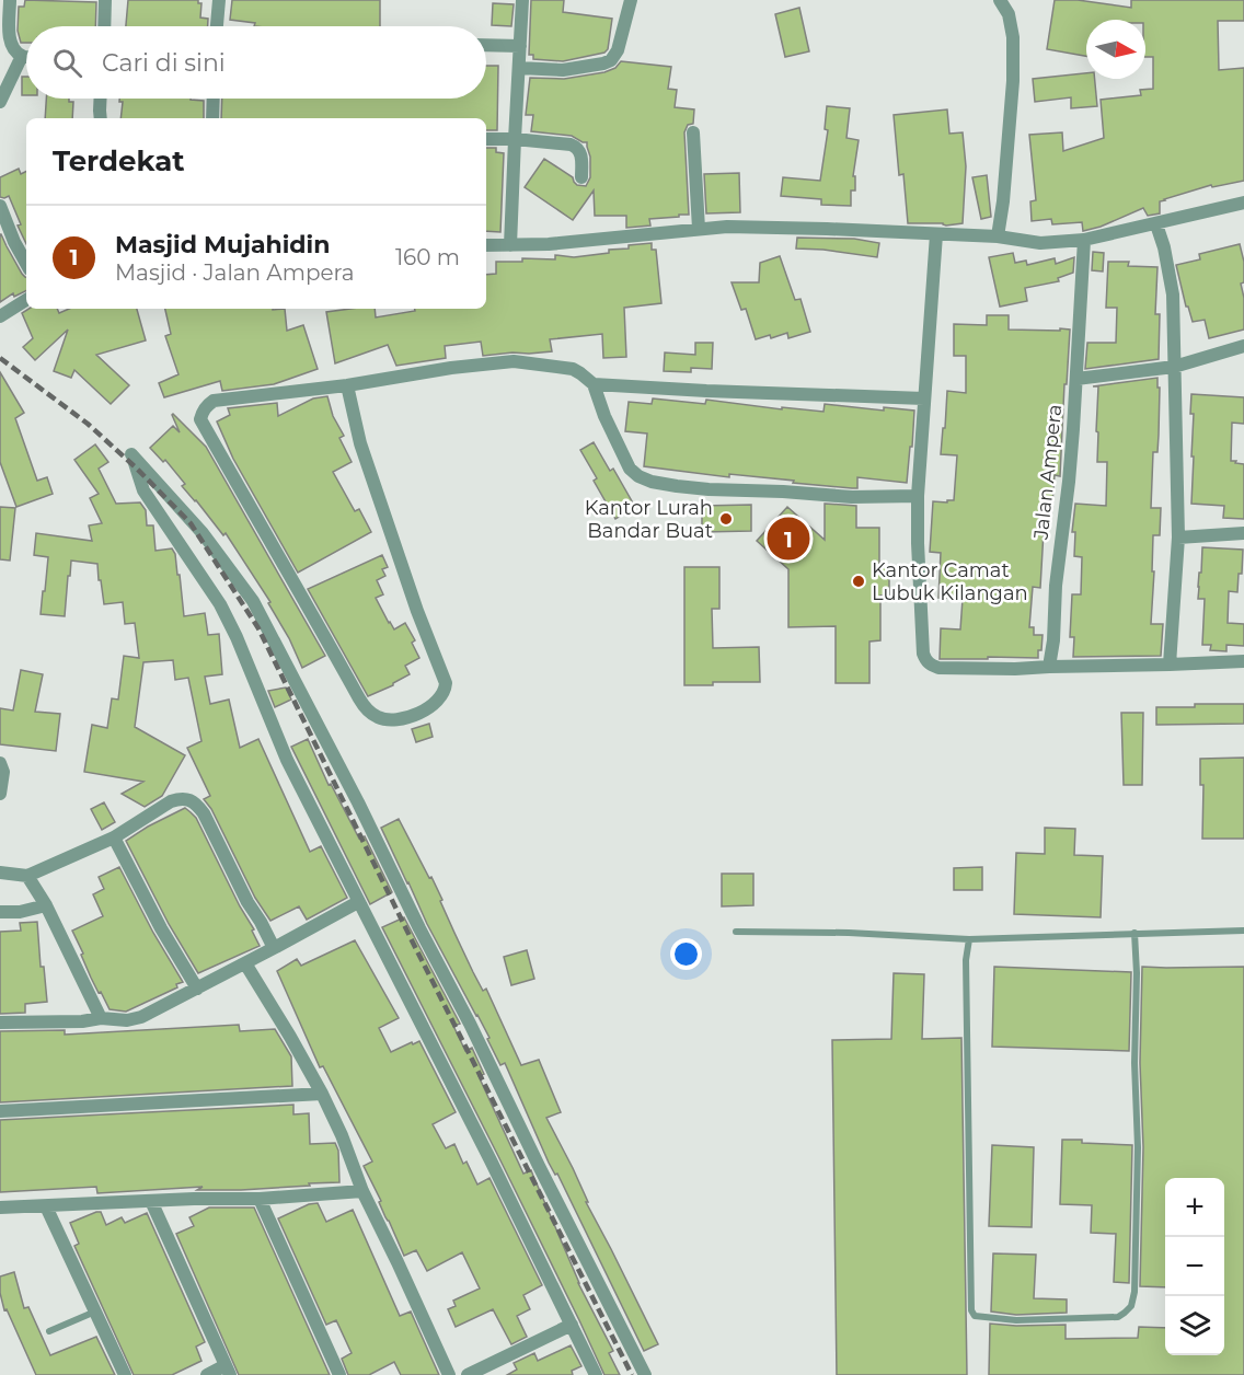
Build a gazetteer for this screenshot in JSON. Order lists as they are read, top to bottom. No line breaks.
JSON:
{"streets":{"street":["Jalan Ampera"]},"places":["Kantor Lurah Bandar Buat","Kantor Camat Lubuk Kilangan"],"north":"right","page":{"search":"Cari di sini","heading":"Terdekat","list":[{"mark":"1","name":"Masjid Mujahidin","note":"Masjid · Jalan Ampera","value":"160 m"}],"pins":"1","map_buttons":["+","−"]}}
